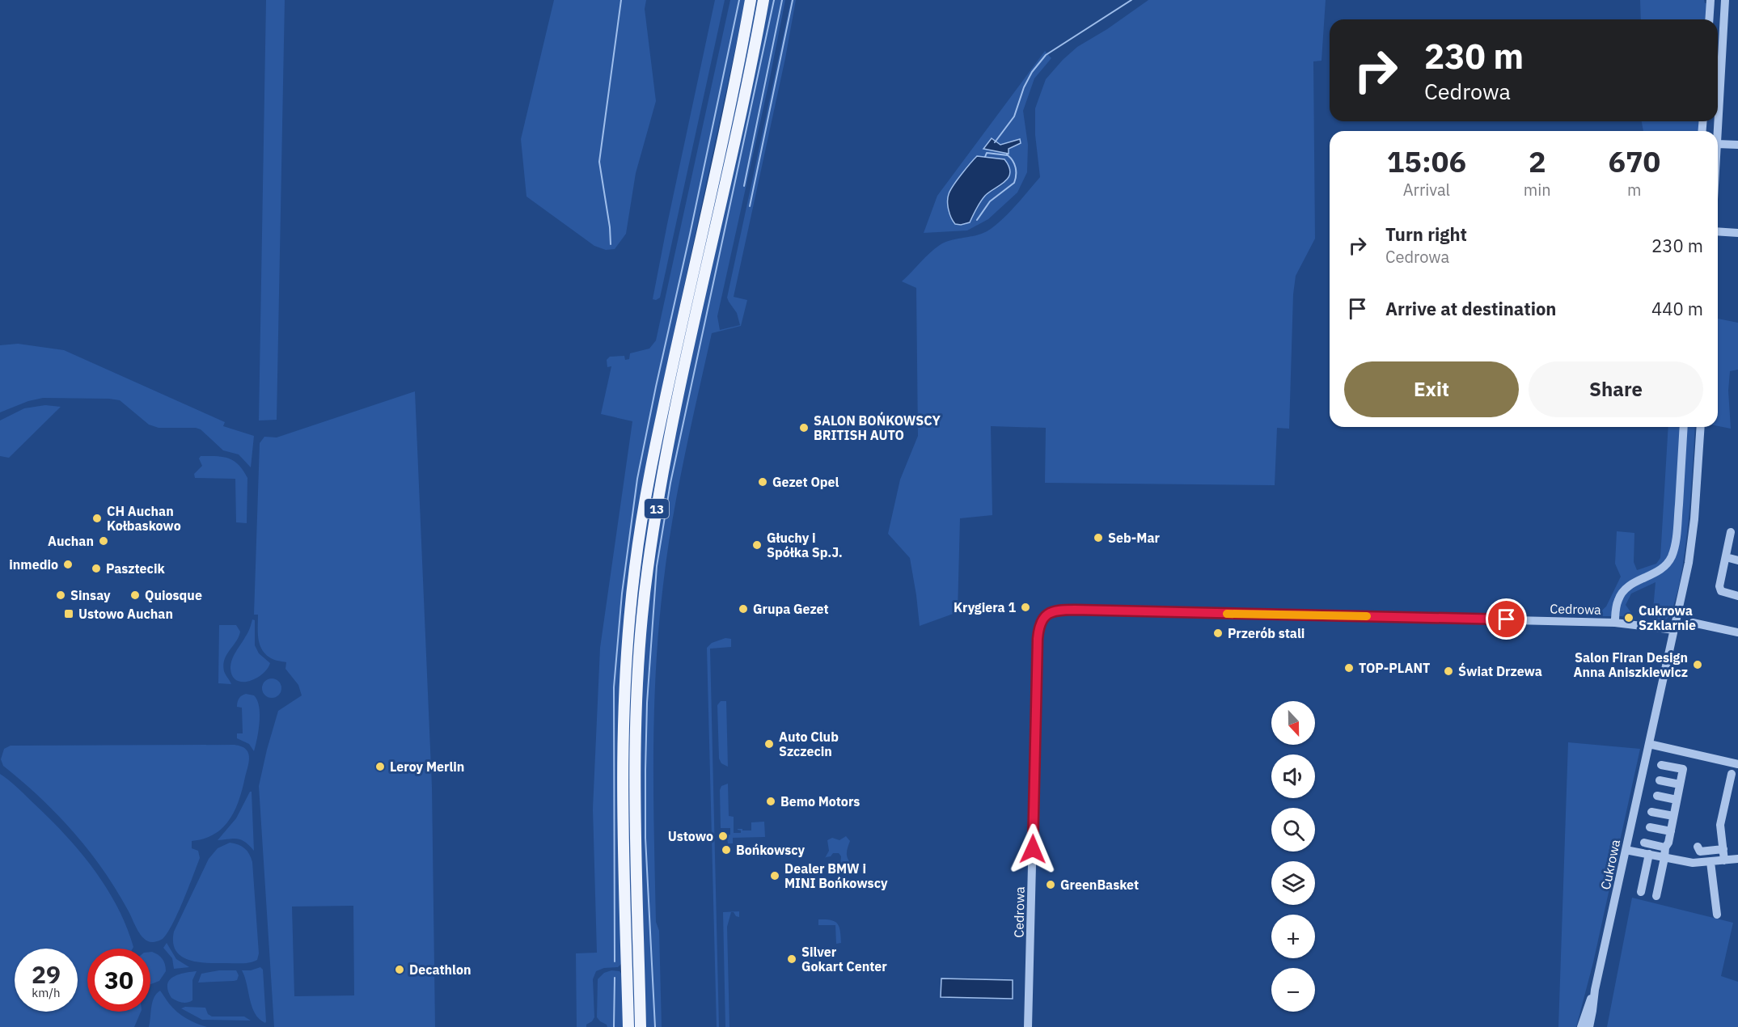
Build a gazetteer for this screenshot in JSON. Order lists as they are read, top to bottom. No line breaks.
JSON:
{"streets":{"main road":["13"],"street":["Cedrowa","Cukrowa"]},"crossings":[["Cedrowa","Cukrowa"]],"places":{"other":["SALON BOŃKOWSCY BRITISH AUTO","Gezet Opel","CH Auchan Kołbaskowo","Seb-Mar","Auchan","Głuchy i Spółka Sp.J.","inmedio","Pasztecik","Sinsay","Quiosque","Krygiera 1","Grupa Gezet","Cukrowa Szklarnie","Przerób stali","Salon Firan Design Anna Aniszkiewicz","TOP-PLANT","Świat Drzewa","Auto Club Szczecin","Leroy Merlin","Bemo Motors","Ustowo","Bońkowscy","Dealer BMW i MINI Bońkowscy","GreenBasket","Silver Gokart Center","Decathlon"],"transit":["Ustowo Auchan"]},"north":"bottom","page":{"turn":["230 m","Cedrowa"],"eta":["15:06","Arrival","2","min","670","m"],"list":[{"name":"Turn right","note":"Cedrowa","value":"230 m"},{"name":"Arrive at destination","value":"440 m"}],"buttons":["Exit","Share"],"map_buttons":["+","−"],"speed":"29 km/h","limit":"30"}}
